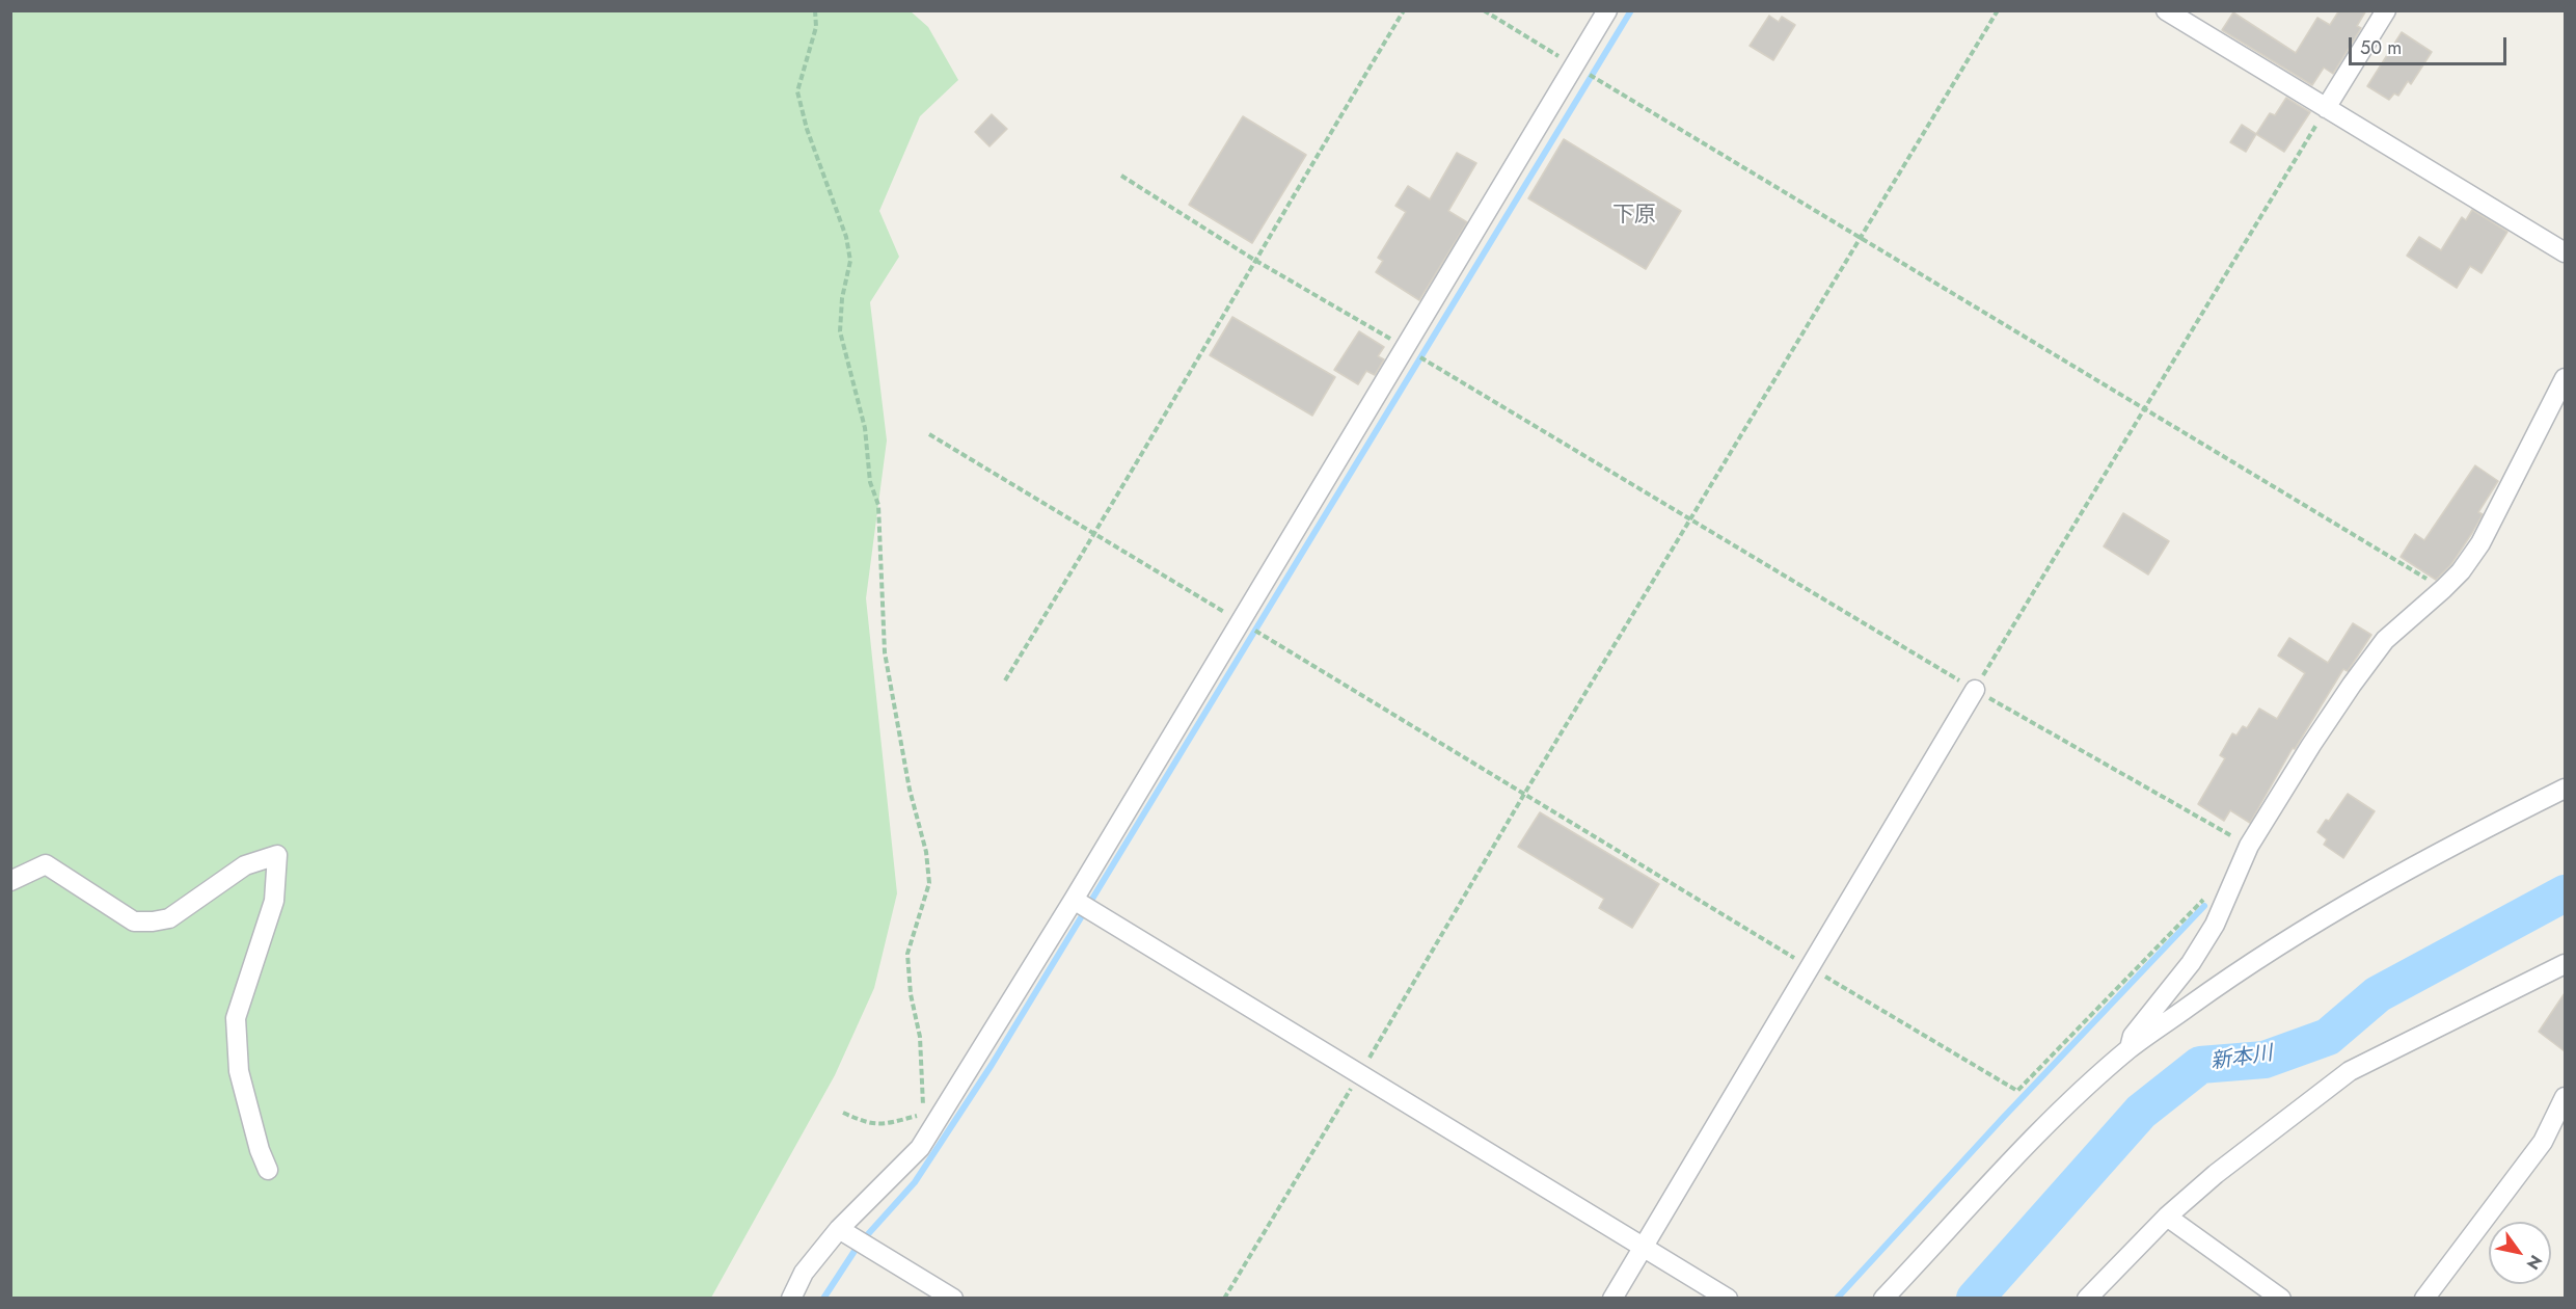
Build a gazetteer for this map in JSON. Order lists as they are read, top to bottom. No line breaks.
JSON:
{"districts":["下原"],"water":["新本川"],"scale_bar":"50 m","north":"bottom right"}
